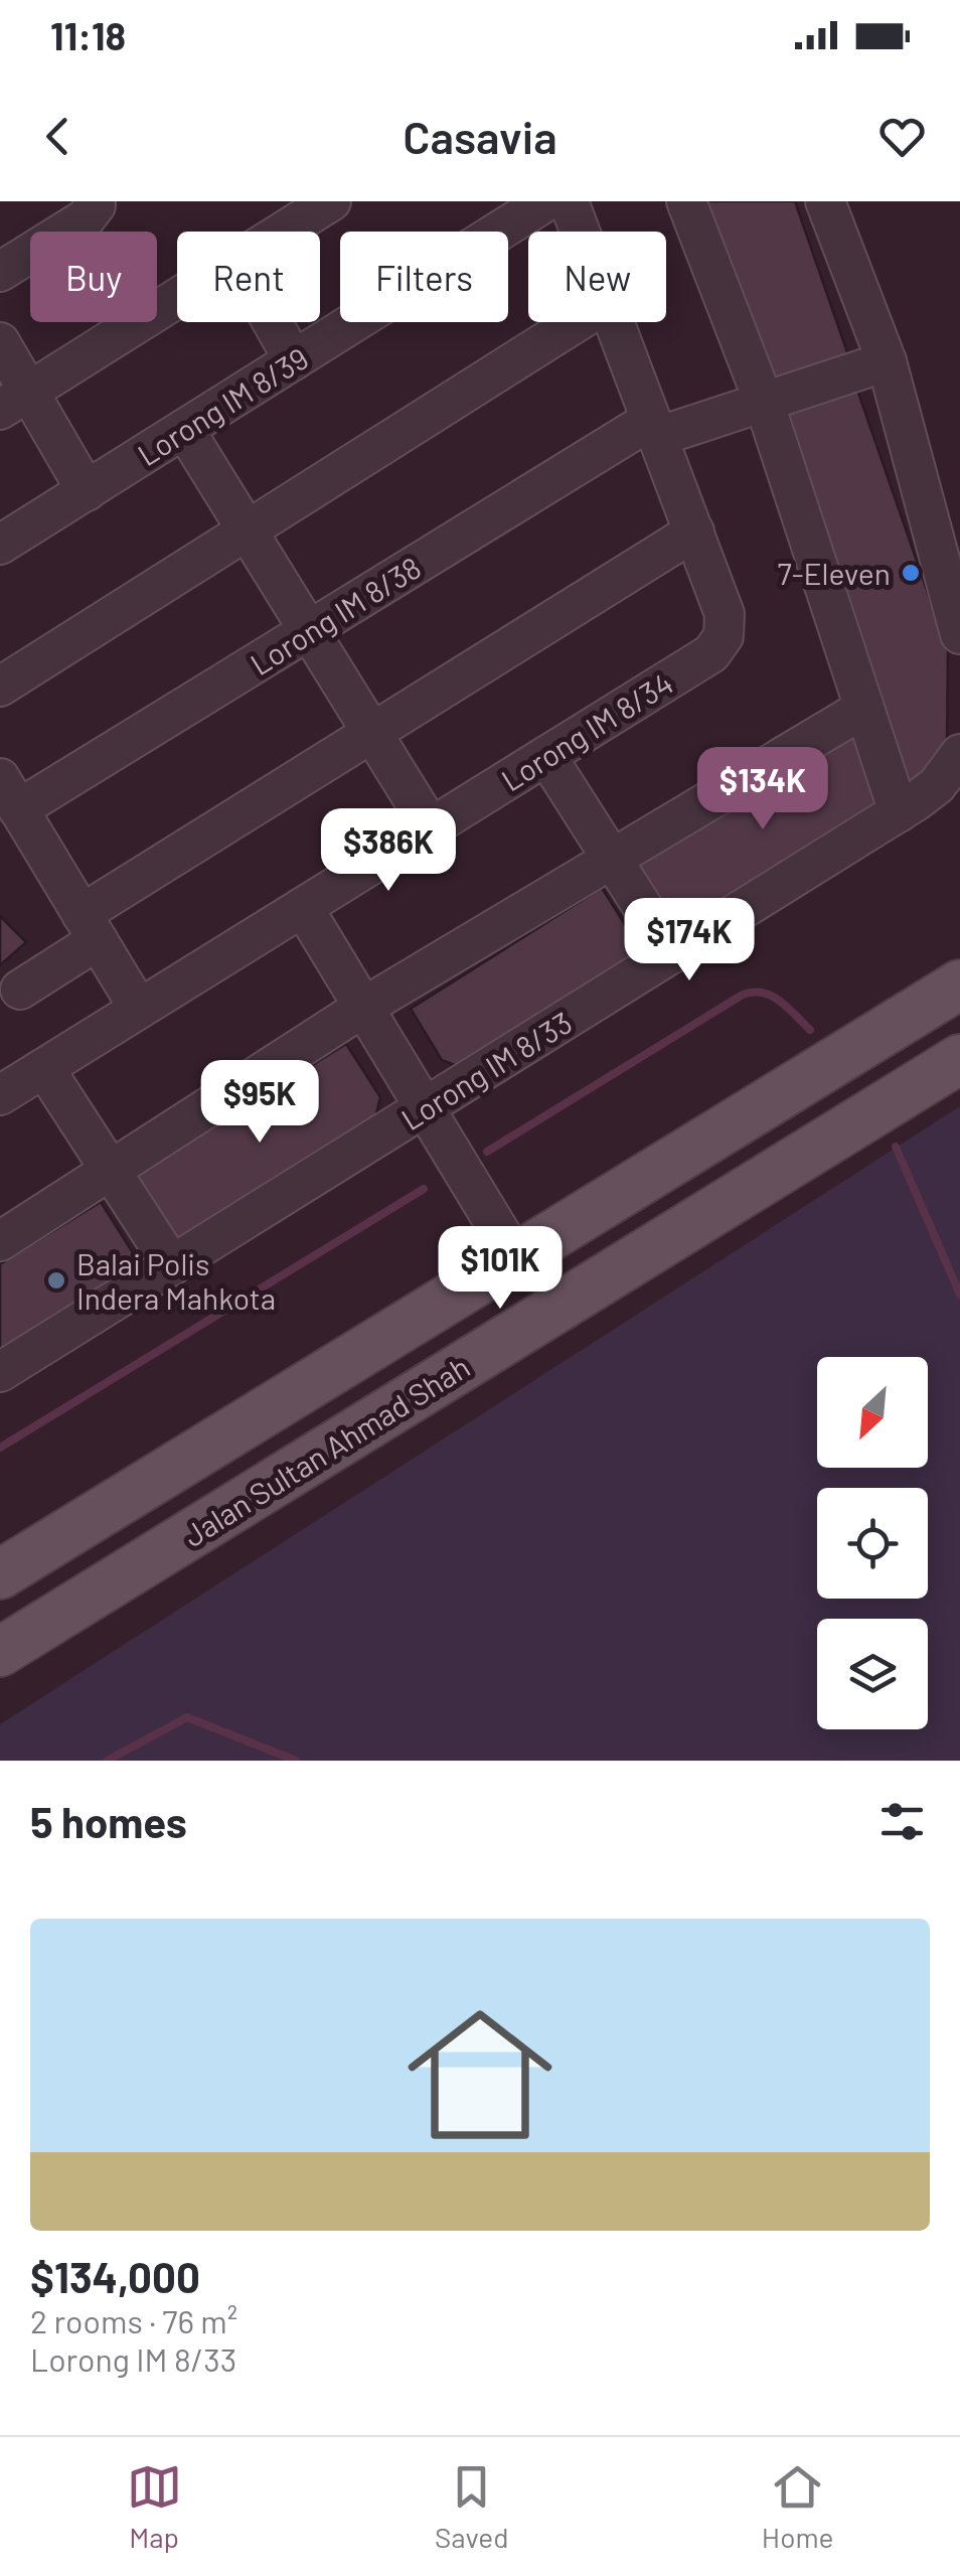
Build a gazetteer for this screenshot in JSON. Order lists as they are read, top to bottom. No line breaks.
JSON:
{"streets":{"main road":["Jalan Sultan Ahmad Shah"],"street":["Lorong IM 8/39","Lorong IM 8/38","Lorong IM 8/34","Lorong IM 8/33"]},"crossings":[["Lorong IM 8/38","Lorong IM 8/34"]],"places":["7-Eleven","Balai Polis Indera Mahkota"],"north":"bottom left","page":{"status":"11:18","header":"Casavia","chip":["Buy","Rent","Filters","New"],"price":["$134K","$386K","$174K","$95K","$101K"],"heading":"5 homes","list":[{"name":"$134,000","note":"2 rooms · 76 m² · Lorong IM 8/33"}],"tabs":["Map","Saved","Home"]}}
